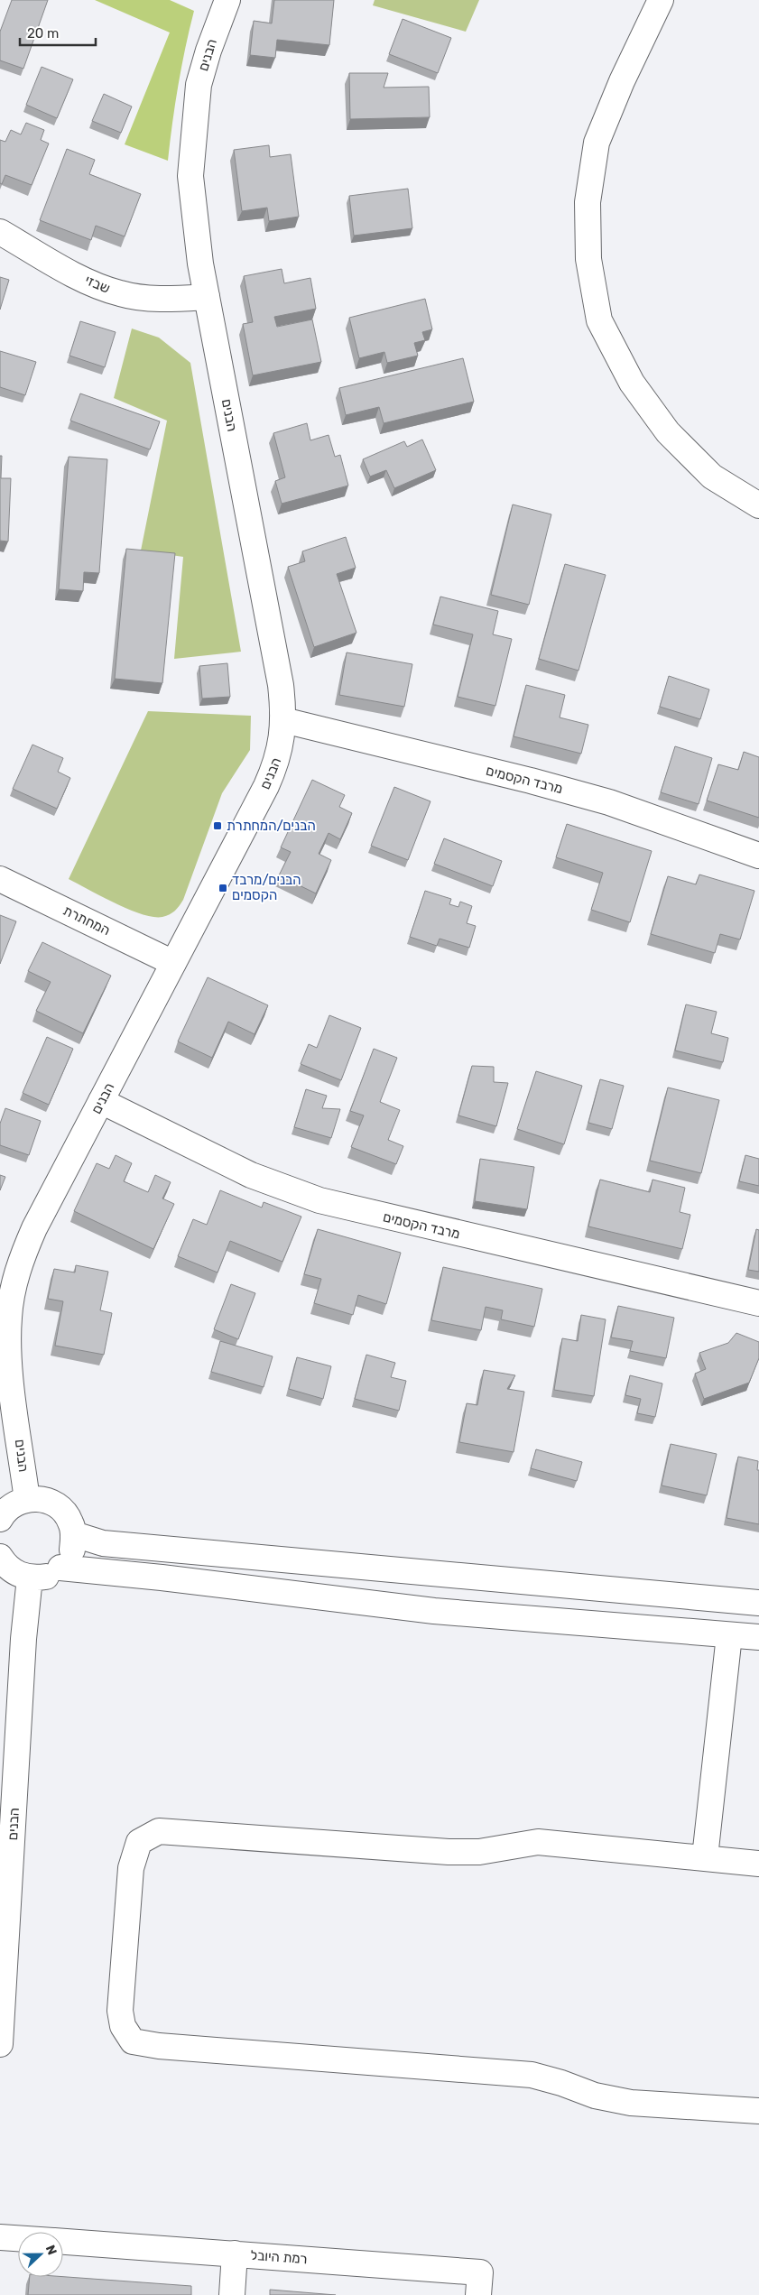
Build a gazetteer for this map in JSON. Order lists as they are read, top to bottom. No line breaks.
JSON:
{"streets":{"street":["הבנים","שבזי","מרבד הקסמים","המחתרת","רמת היובל"]},"crossings":[["הבנים","שבזי"],["הבנים","מרבד הקסמים"],["הבנים","המחתרת"]],"places":{"transit":["הבנים/המחתרת","הבנים/מרבד הקסמים"]},"scale_bar":"20 m","north":"right"}
